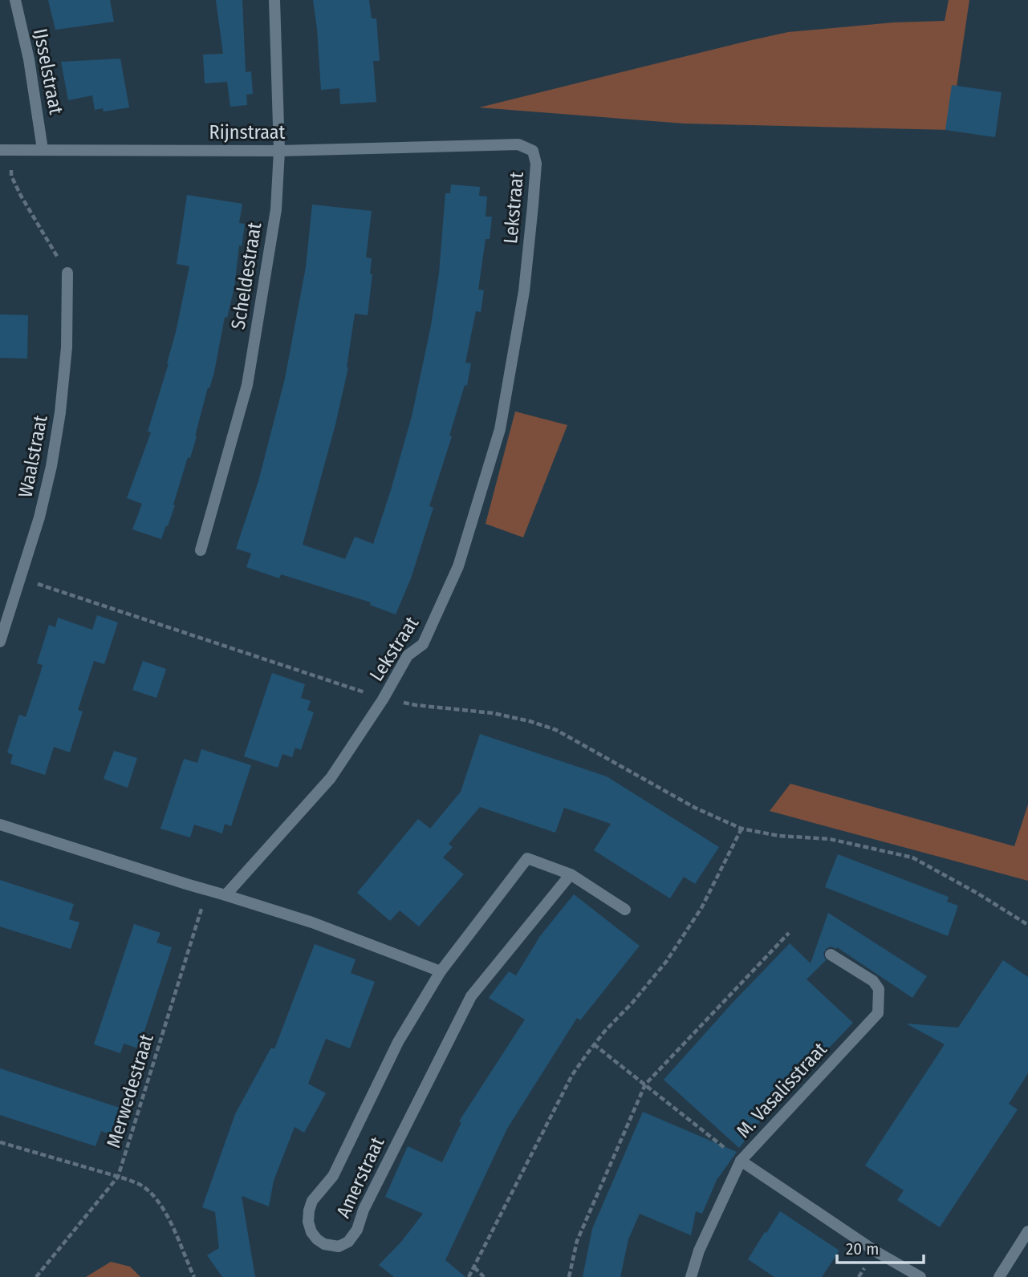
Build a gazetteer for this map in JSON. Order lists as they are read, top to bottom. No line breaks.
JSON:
{"streets":{"street":["IJsselstraat","Rijnstraat","Lekstraat","Scheldestraat","Waalstraat","M. Vasalisstraat","Amerstraat"],"path":["Merwedestraat"]},"crossings":[["IJsselstraat","Rijnstraat"],["Rijnstraat","Lekstraat"],["Rijnstraat","Scheldestraat"]],"scale_bar":"20 m"}
